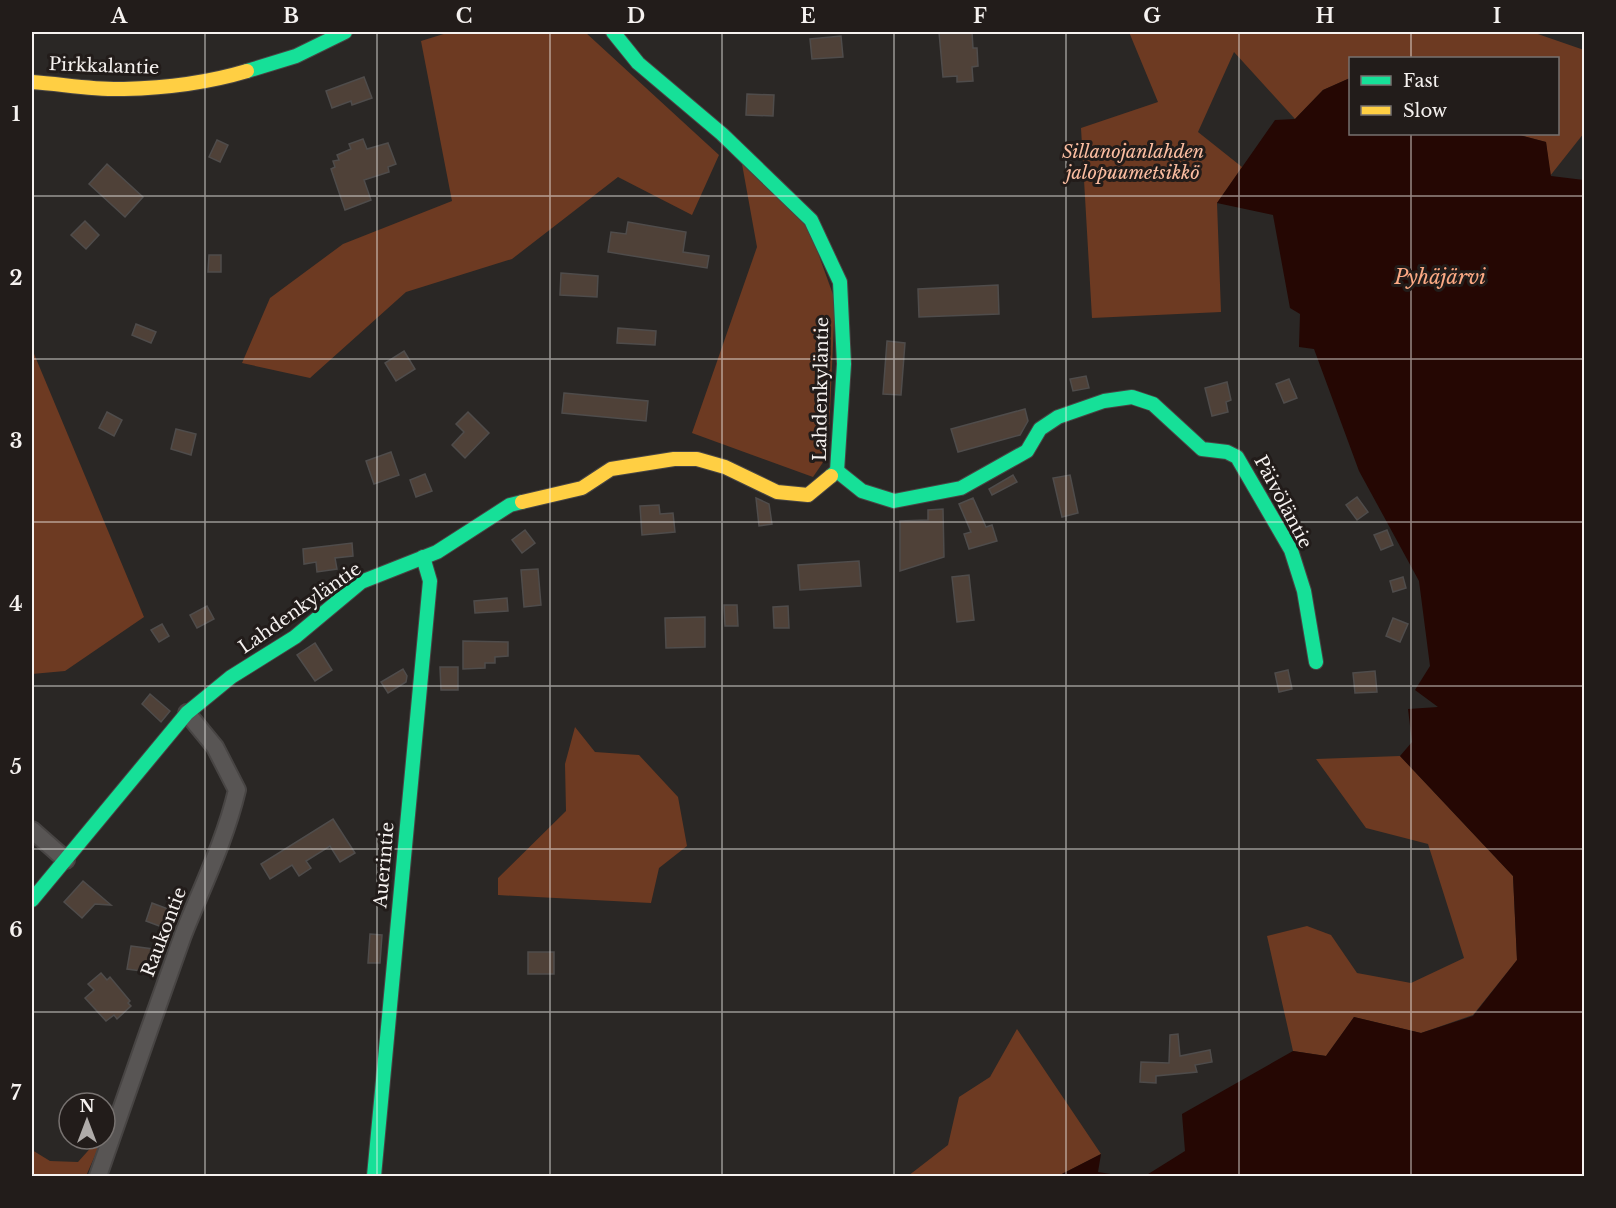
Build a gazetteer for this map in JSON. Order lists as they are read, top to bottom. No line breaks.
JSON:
{"streets":{"street":["Pirkkalantie","Lahdenkyläntie","Päivöläntie","Auerintie","Raukontie"]},"crossings":[["Lahdenkyläntie","Päivöläntie"],["Lahdenkyläntie","Auerintie"],["Lahdenkyläntie","Raukontie"]],"water":["Pyhäjärvi"],"parks":["Sillanojanlahden jalopuumetsikkö"],"legend":["Fast","Slow"],"north":"top","grid":{"columns":["A","B","C","D","E","F","G","H","I"],"rows":["1","2","3","4","5","6","7"]}}
